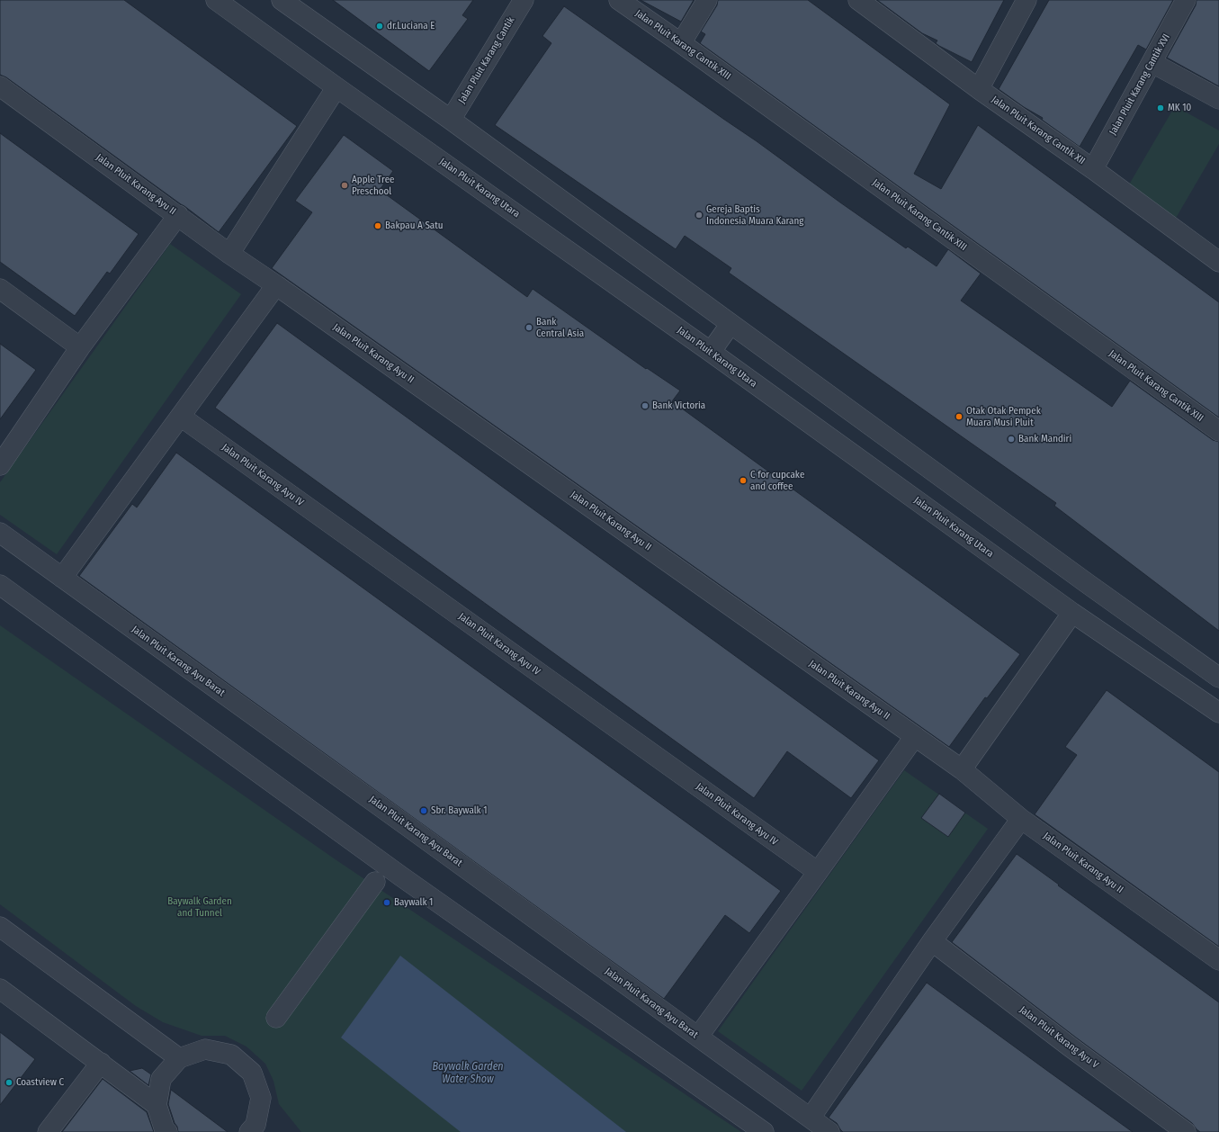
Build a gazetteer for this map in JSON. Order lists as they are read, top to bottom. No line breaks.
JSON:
{"streets":{"street":["Jalan Pluit Karang Cantik XIII","Jalan Pluit Karang Cantik","Jalan Pluit Karang Cantik XVI","Jalan Pluit Karang Cantik XII","Jalan Pluit Karang Ayu II","Jalan Pluit Karang Utara","Jalan Pluit Karang Ayu IV","Jalan Pluit Karang Ayu Barat","Jalan Pluit Karang Ayu V"]},"crossings":[["Jalan Pluit Karang Cantik XVI","Jalan Pluit Karang Cantik XII"]],"water":["Baywalk Garden Water Show"],"parks":["Baywalk Garden and Tunnel"],"places":["dr.Luciana E","MK 10","Apple Tree Preschool","Gereja Baptis Indonesia Muara Karang","Bakpau A Satu","Bank Central Asia","Bank Victoria","Otak Otak Pempek Muara Musi Pluit","Bank Mandiri","C for cupcake and coffee","Sbr. Baywalk 1","Baywalk 1","Coastview C"]}
